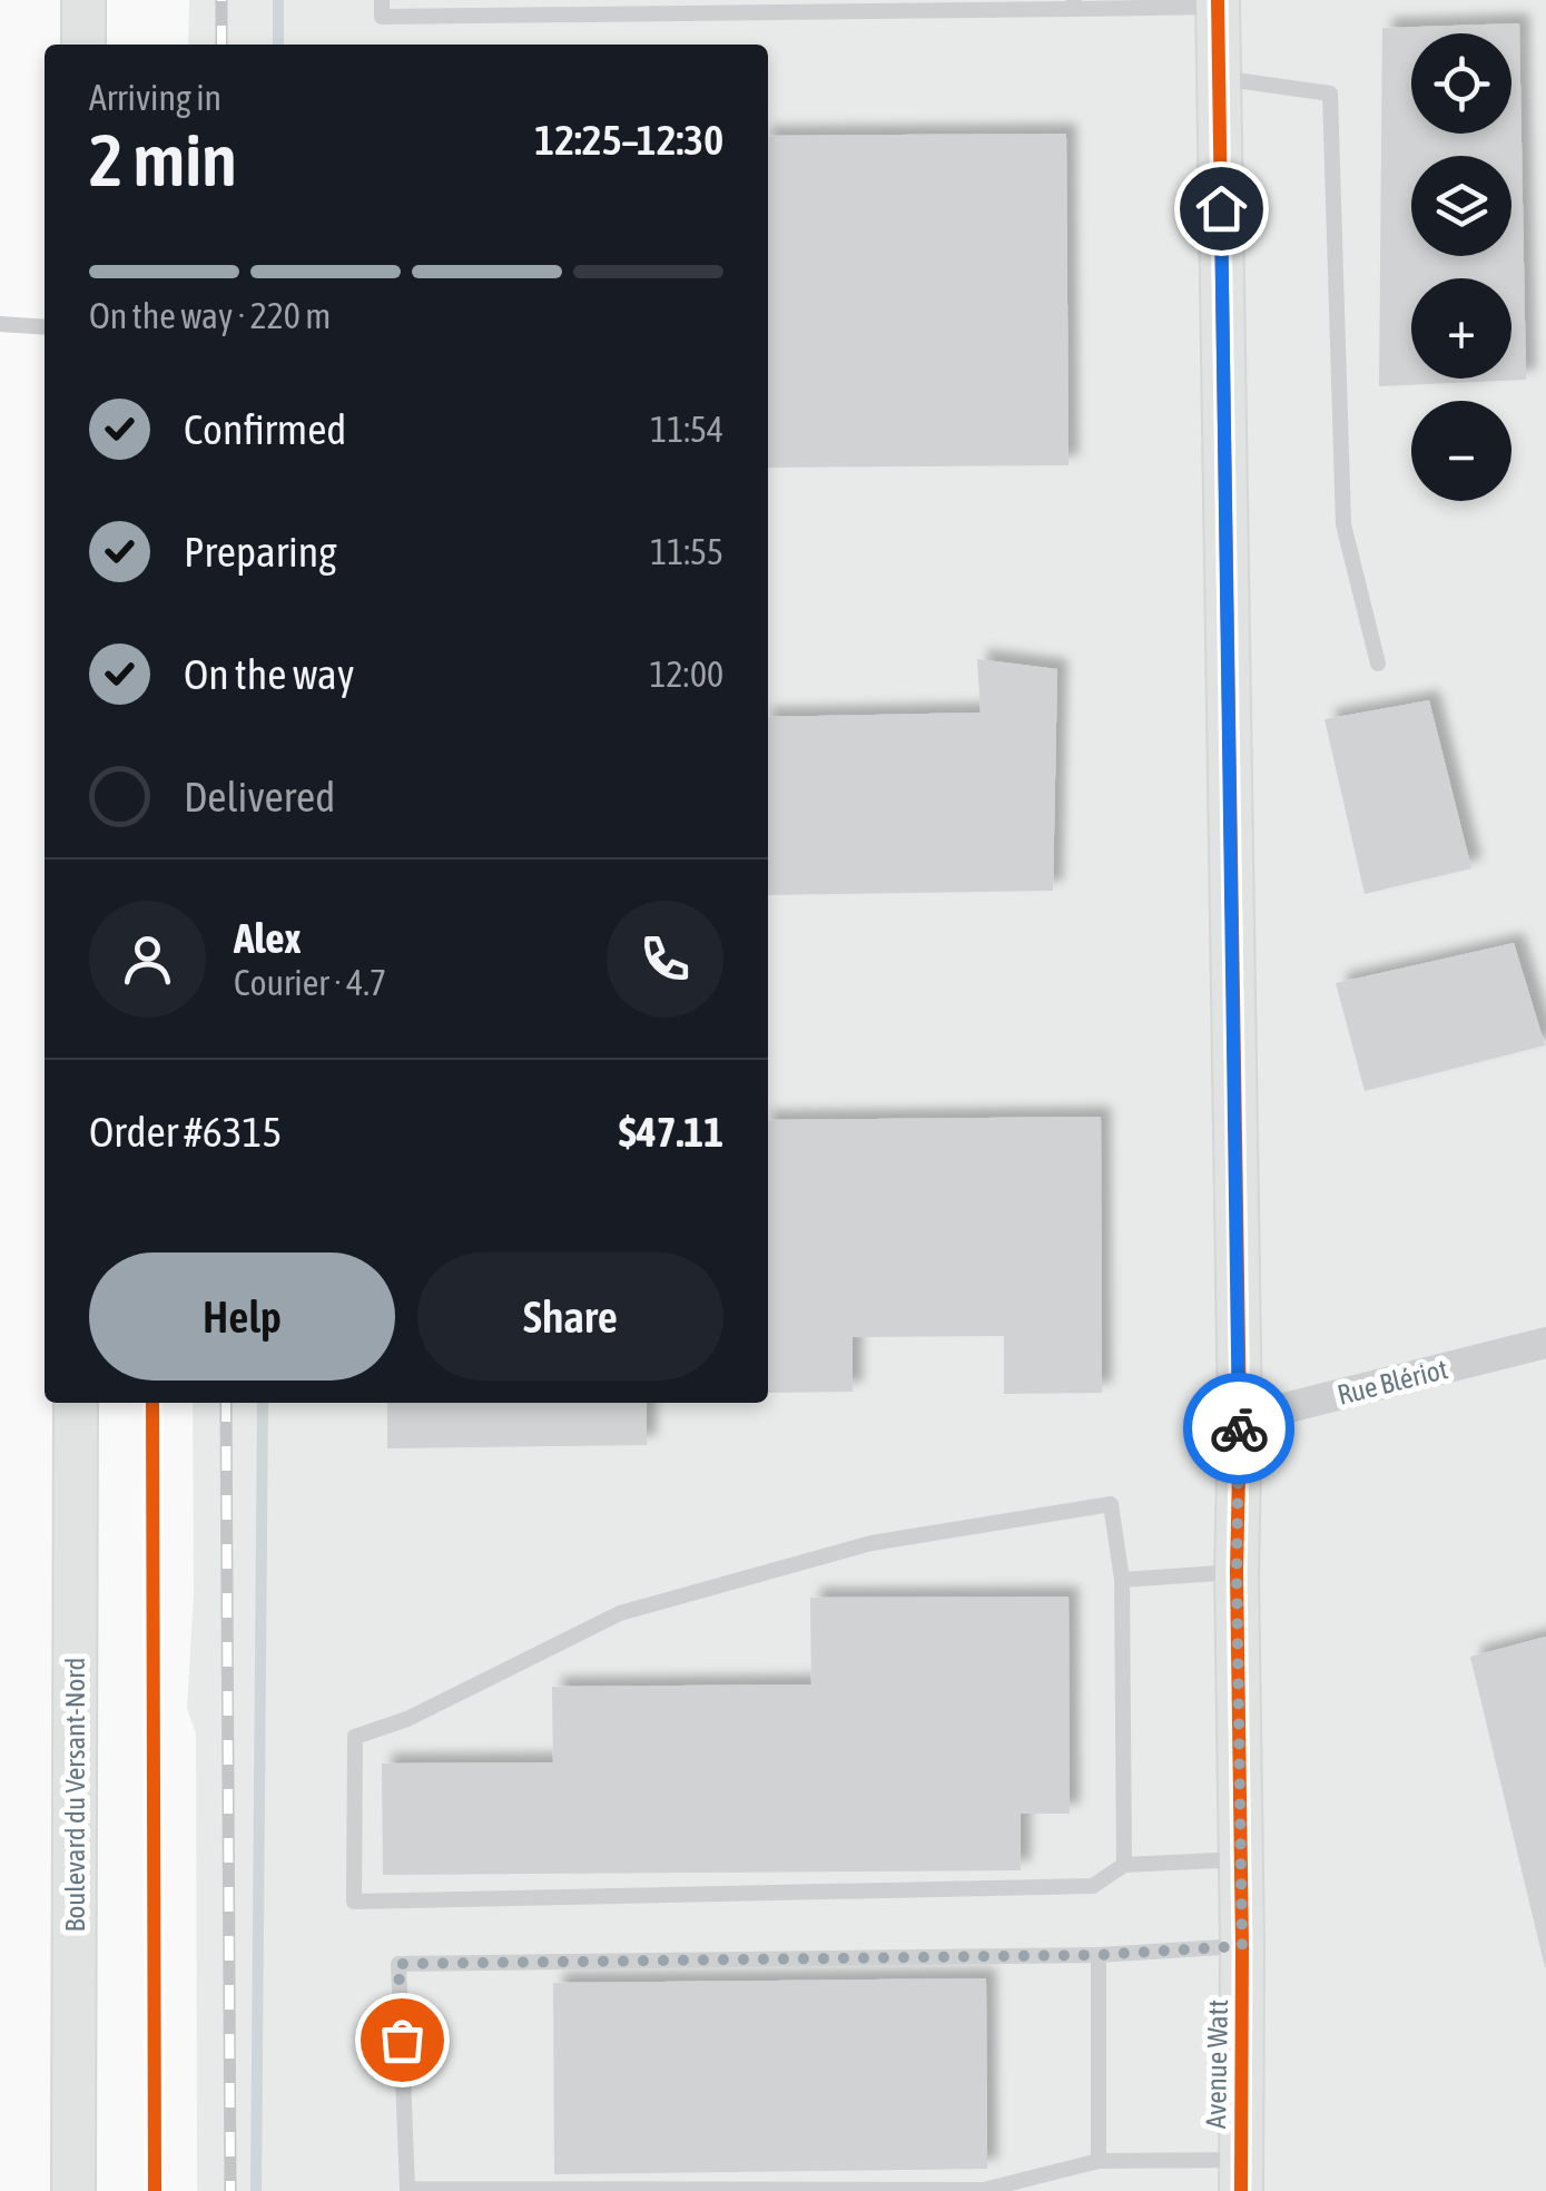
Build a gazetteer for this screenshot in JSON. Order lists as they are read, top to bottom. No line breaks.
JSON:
{"streets":{"street":["Rue Blériot","Boulevard du Versant-Nord","Avenue Watt"]},"crossings":[["Rue Blériot","Avenue Watt"]],"page":{"map_buttons":["+","−"],"heading":["2 min","Arriving in","12:25–12:30"],"panel":["Alex","Courier · 4.7","Order #6315","$47.11"],"bar":"On the way · 220 m","list":[["Confirmed","11:54"],["Preparing","11:55"],["On the way","12:00"],"Delivered"],"buttons":["Help","Share"]}}
